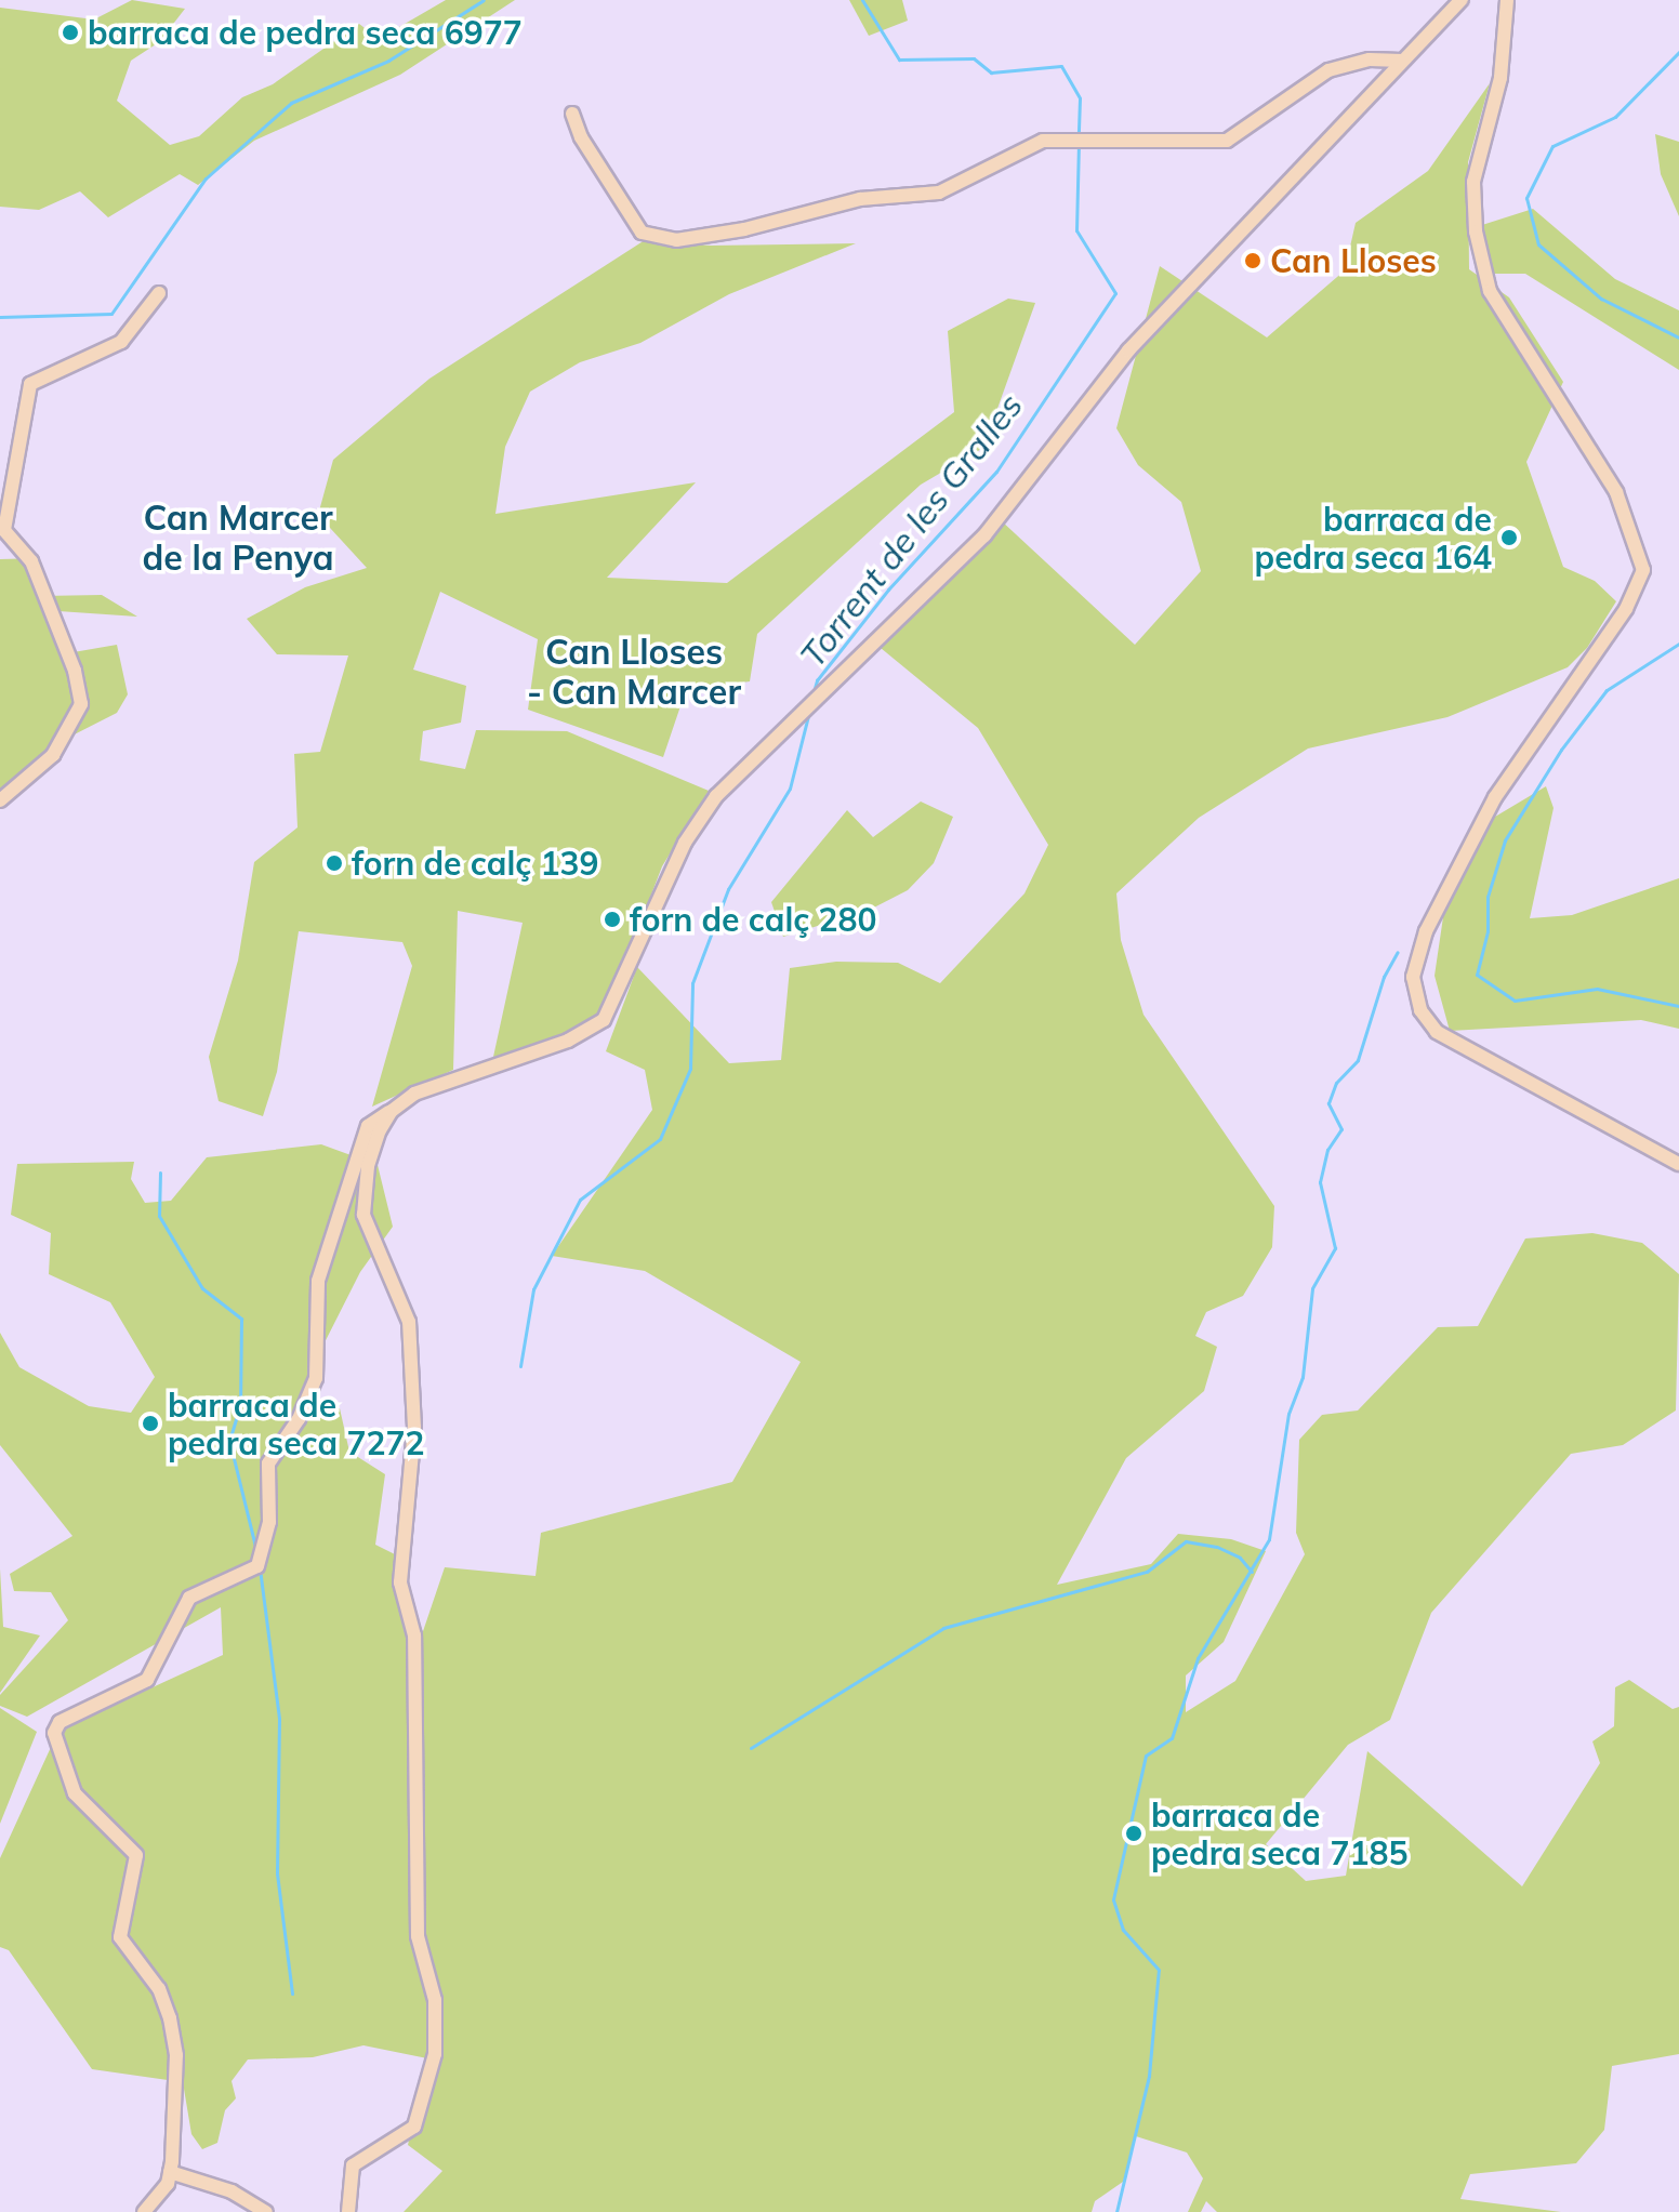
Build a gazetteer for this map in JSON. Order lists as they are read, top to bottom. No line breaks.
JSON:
{"districts":["Can Marcer de la Penya","Can Lloses - Can Marcer"],"water":["Torrent de les Gralles"],"places":["barraca de pedra seca 6977","Can Lloses","barraca de pedra seca 164","forn de calç 139","forn de calç 280","barraca de pedra seca 7272","barraca de pedra seca 7185"]}
